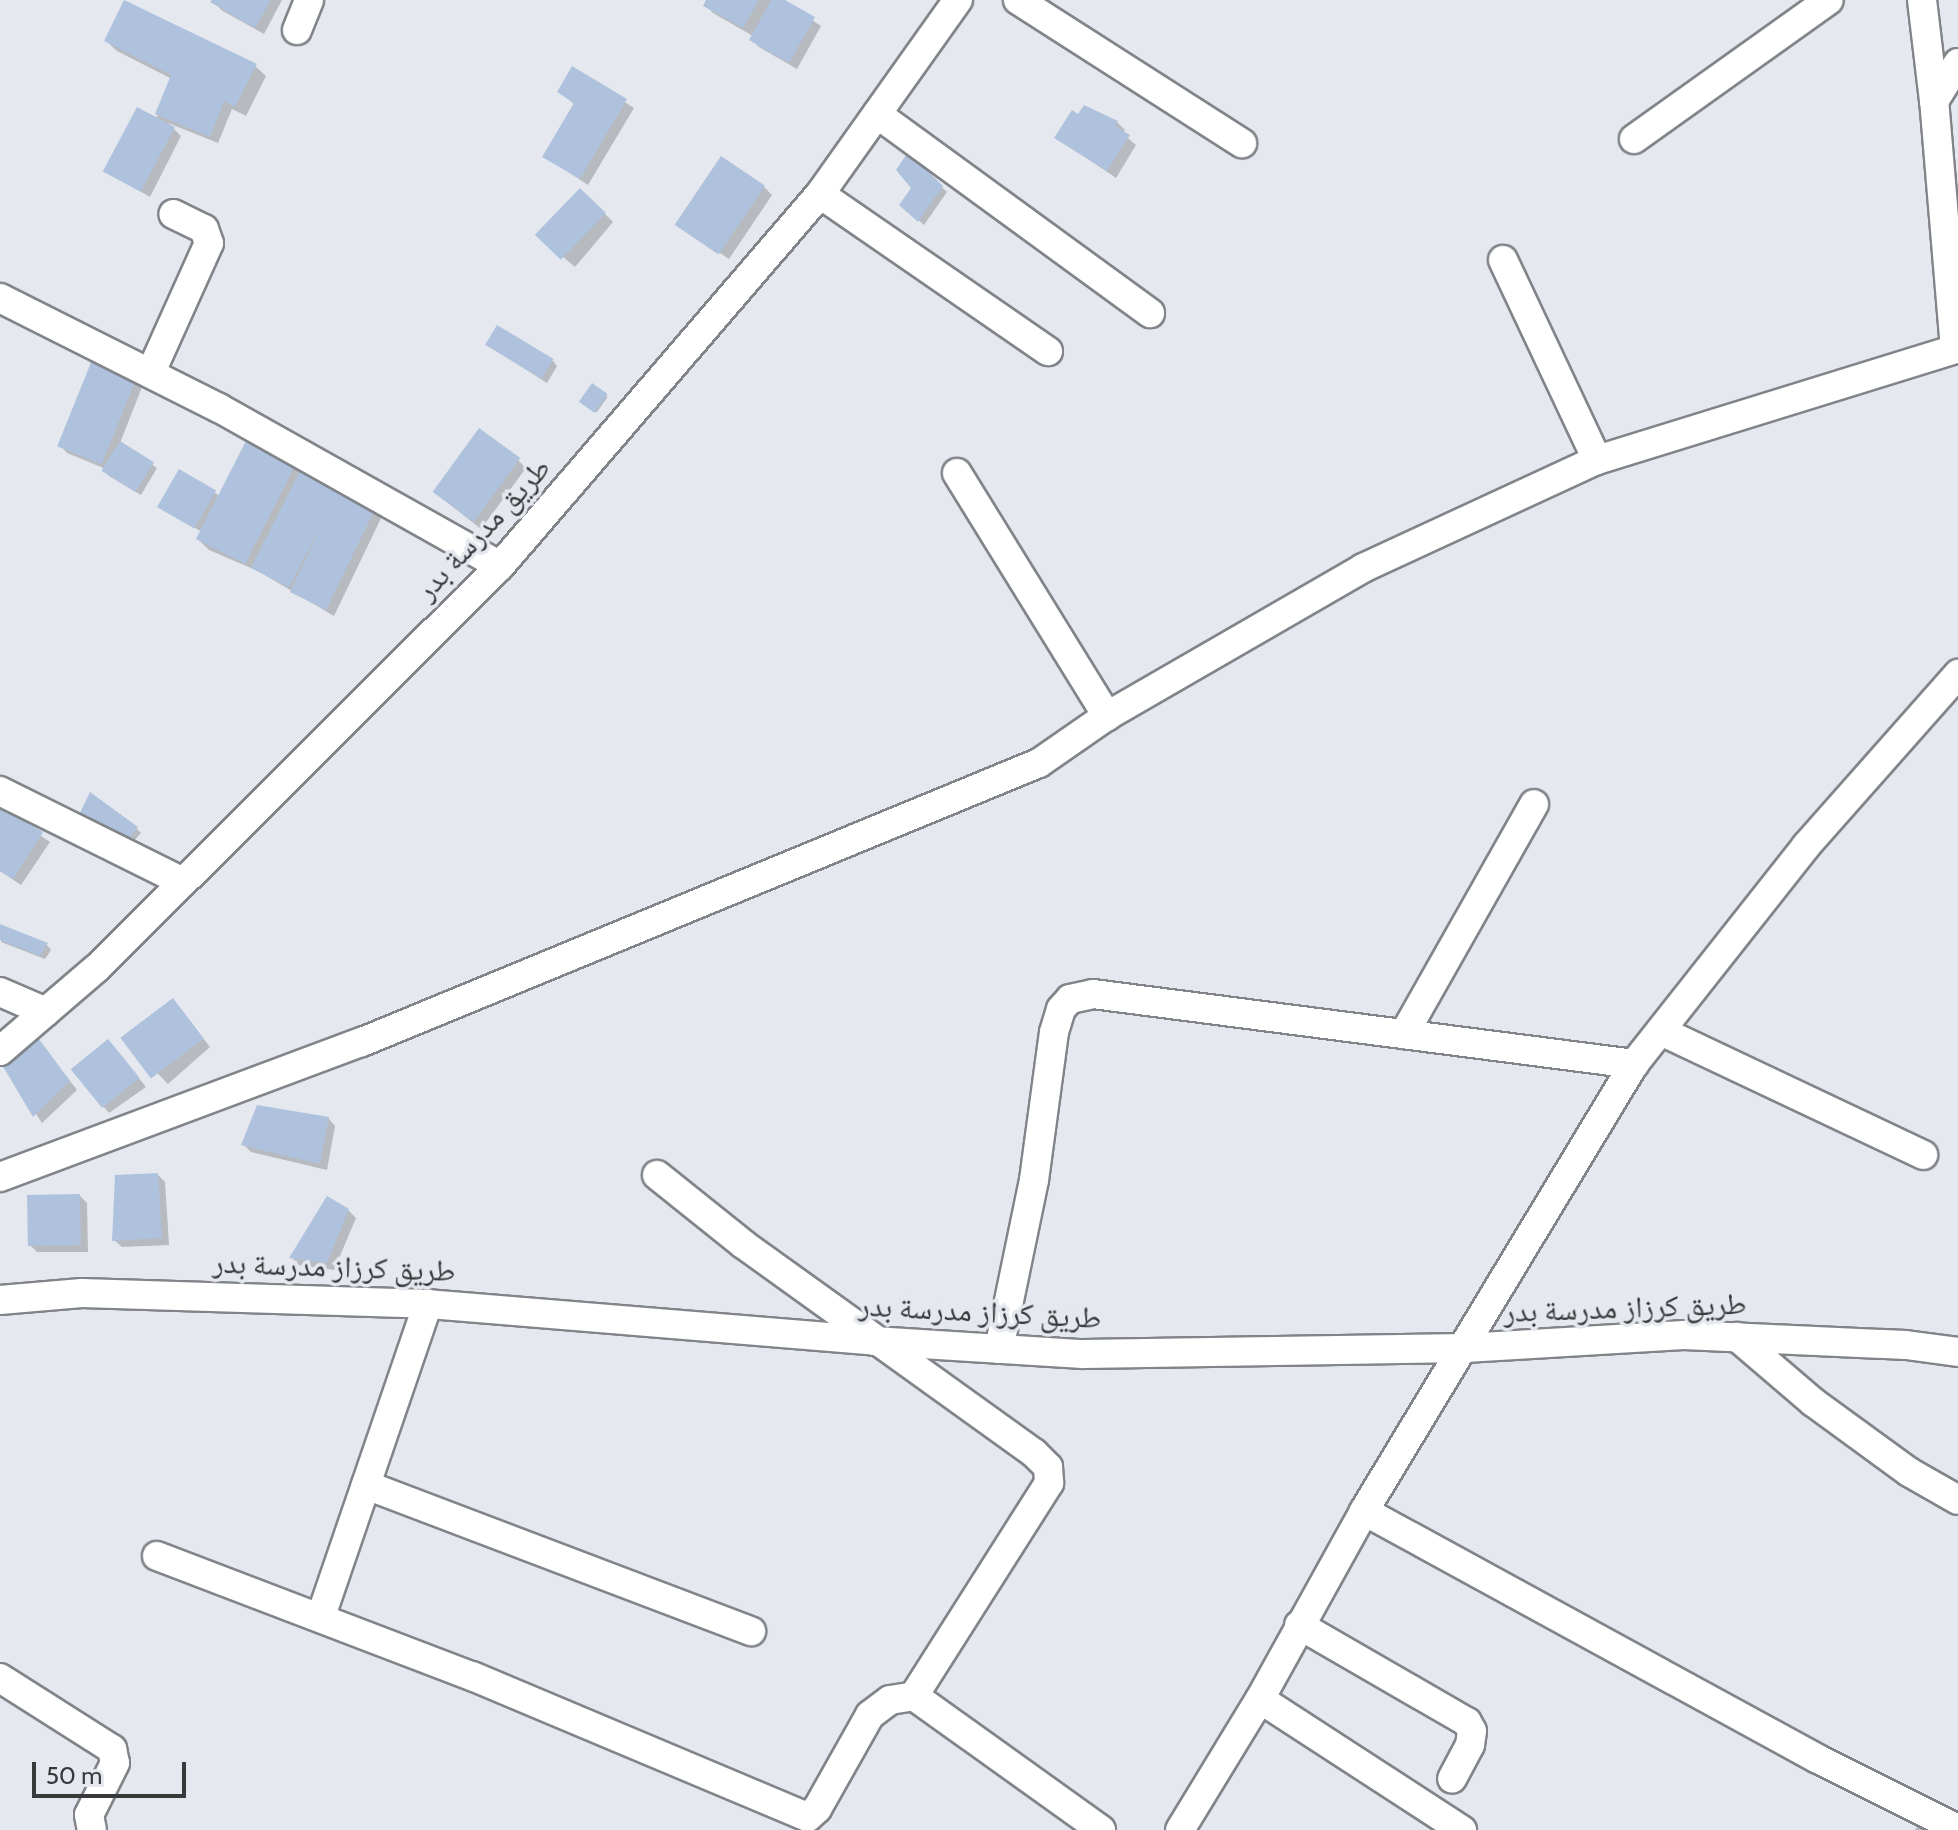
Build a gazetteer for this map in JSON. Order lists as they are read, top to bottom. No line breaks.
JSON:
{"streets":{"street":["طريق مدرسة بدر","طريق كرزاز مدرسة بدر"]},"scale_bar":"50 m"}
